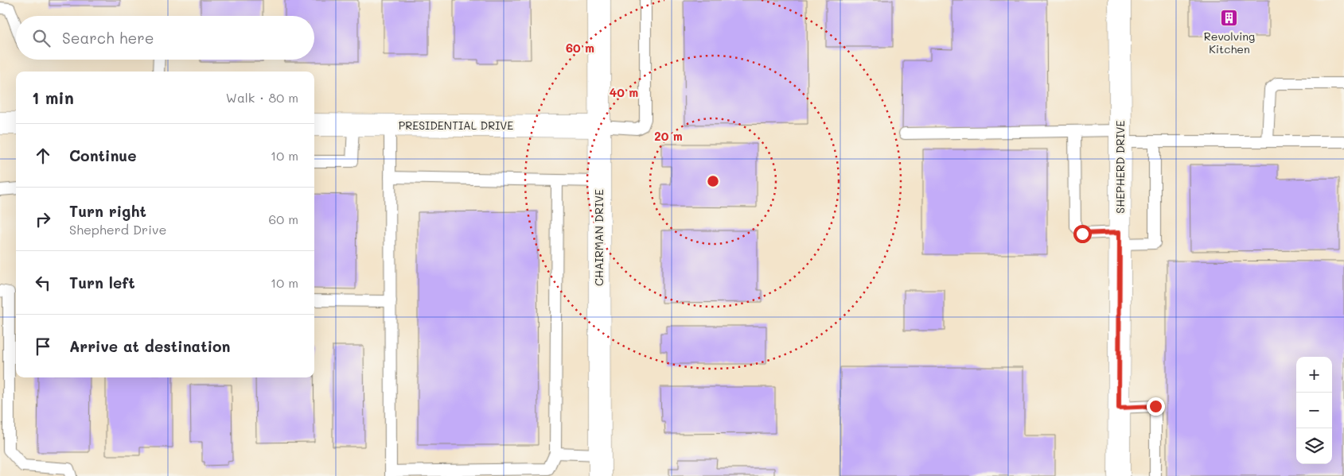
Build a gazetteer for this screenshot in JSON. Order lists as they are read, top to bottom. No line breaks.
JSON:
{"streets":{"street":["PRESIDENTIAL DRIVE","SHEPHERD DRIVE","CHAIRMAN DRIVE"]},"crossings":[["PRESIDENTIAL DRIVE","CHAIRMAN DRIVE"]],"places":{"building":["Revolving Kitchen"]},"page":{"search":"Search here","heading":["1 min","Walk · 80 m"],"list":[["Continue","10 m"],["Turn right","Shepherd Drive","60 m"],["Turn left","10 m"],"Arrive at destination"],"map_buttons":["+","−"]},"rings":["60 m","40 m","20 m"]}
